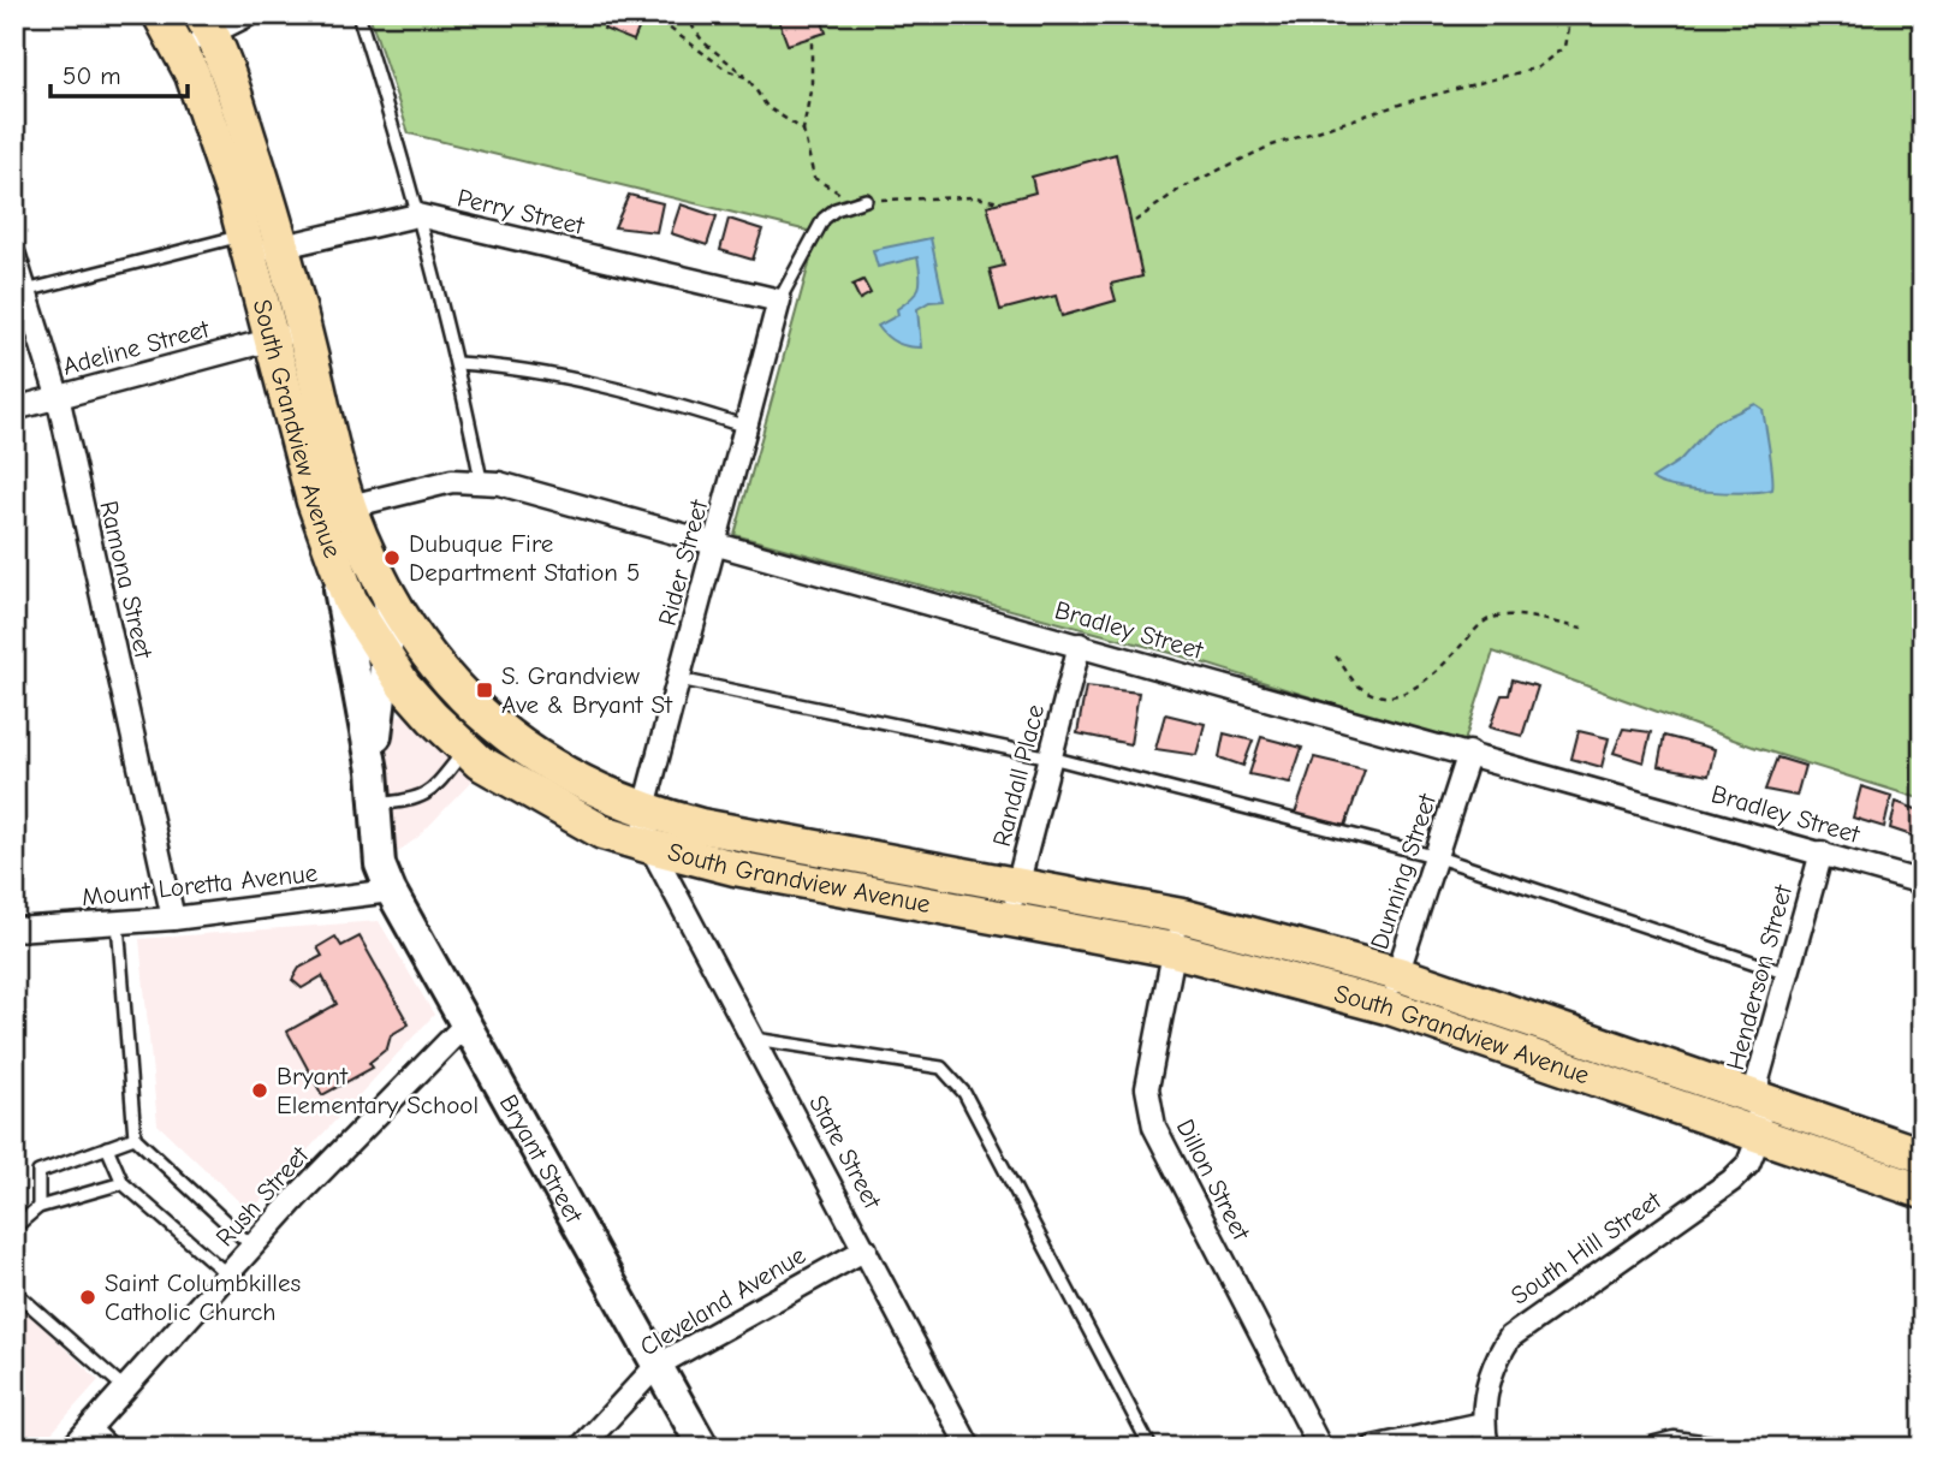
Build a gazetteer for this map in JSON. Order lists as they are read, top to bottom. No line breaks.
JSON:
{"streets":{"main road":["South Grandview Avenue","Bryant Street"],"street":["Perry Street","Adeline Street","Rider Street","Ramona Street","Bradley Street","Randall Place","Dunning Street","Mount Loretta Avenue","Henderson Street","State Street","Dillon Street","Rush Street","South Hill Street","Cleveland Avenue"]},"crossings":[["Perry Street","South Grandview Avenue"],["Perry Street","Rider Street"],["Adeline Street","South Grandview Avenue"],["Adeline Street","Ramona Street"],["South Grandview Avenue","Rider Street"],["South Grandview Avenue","Bradley Street"],["South Grandview Avenue","Randall Place"],["South Grandview Avenue","Dunning Street"],["South Grandview Avenue","Henderson Street"],["South Grandview Avenue","Dillon Street"],["South Grandview Avenue","South Hill Street"],["Rider Street","Bradley Street"],["Rider Street","State Street"],["Ramona Street","Mount Loretta Avenue"],["Bradley Street","Randall Place"],["Bradley Street","Dunning Street"],["Bradley Street","Henderson Street"],["Mount Loretta Avenue","Bryant Street"],["Henderson Street","South Hill Street"],["State Street","Cleveland Avenue"],["Bryant Street","Rush Street"],["Bryant Street","Cleveland Avenue"]],"places":{"other":["Dubuque Fire Department Station 5","Bryant Elementary School","Saint Columbkilles Catholic Church"],"transit":["S. Grandview Ave & Bryant St"]},"scale_bar":"50 m"}
